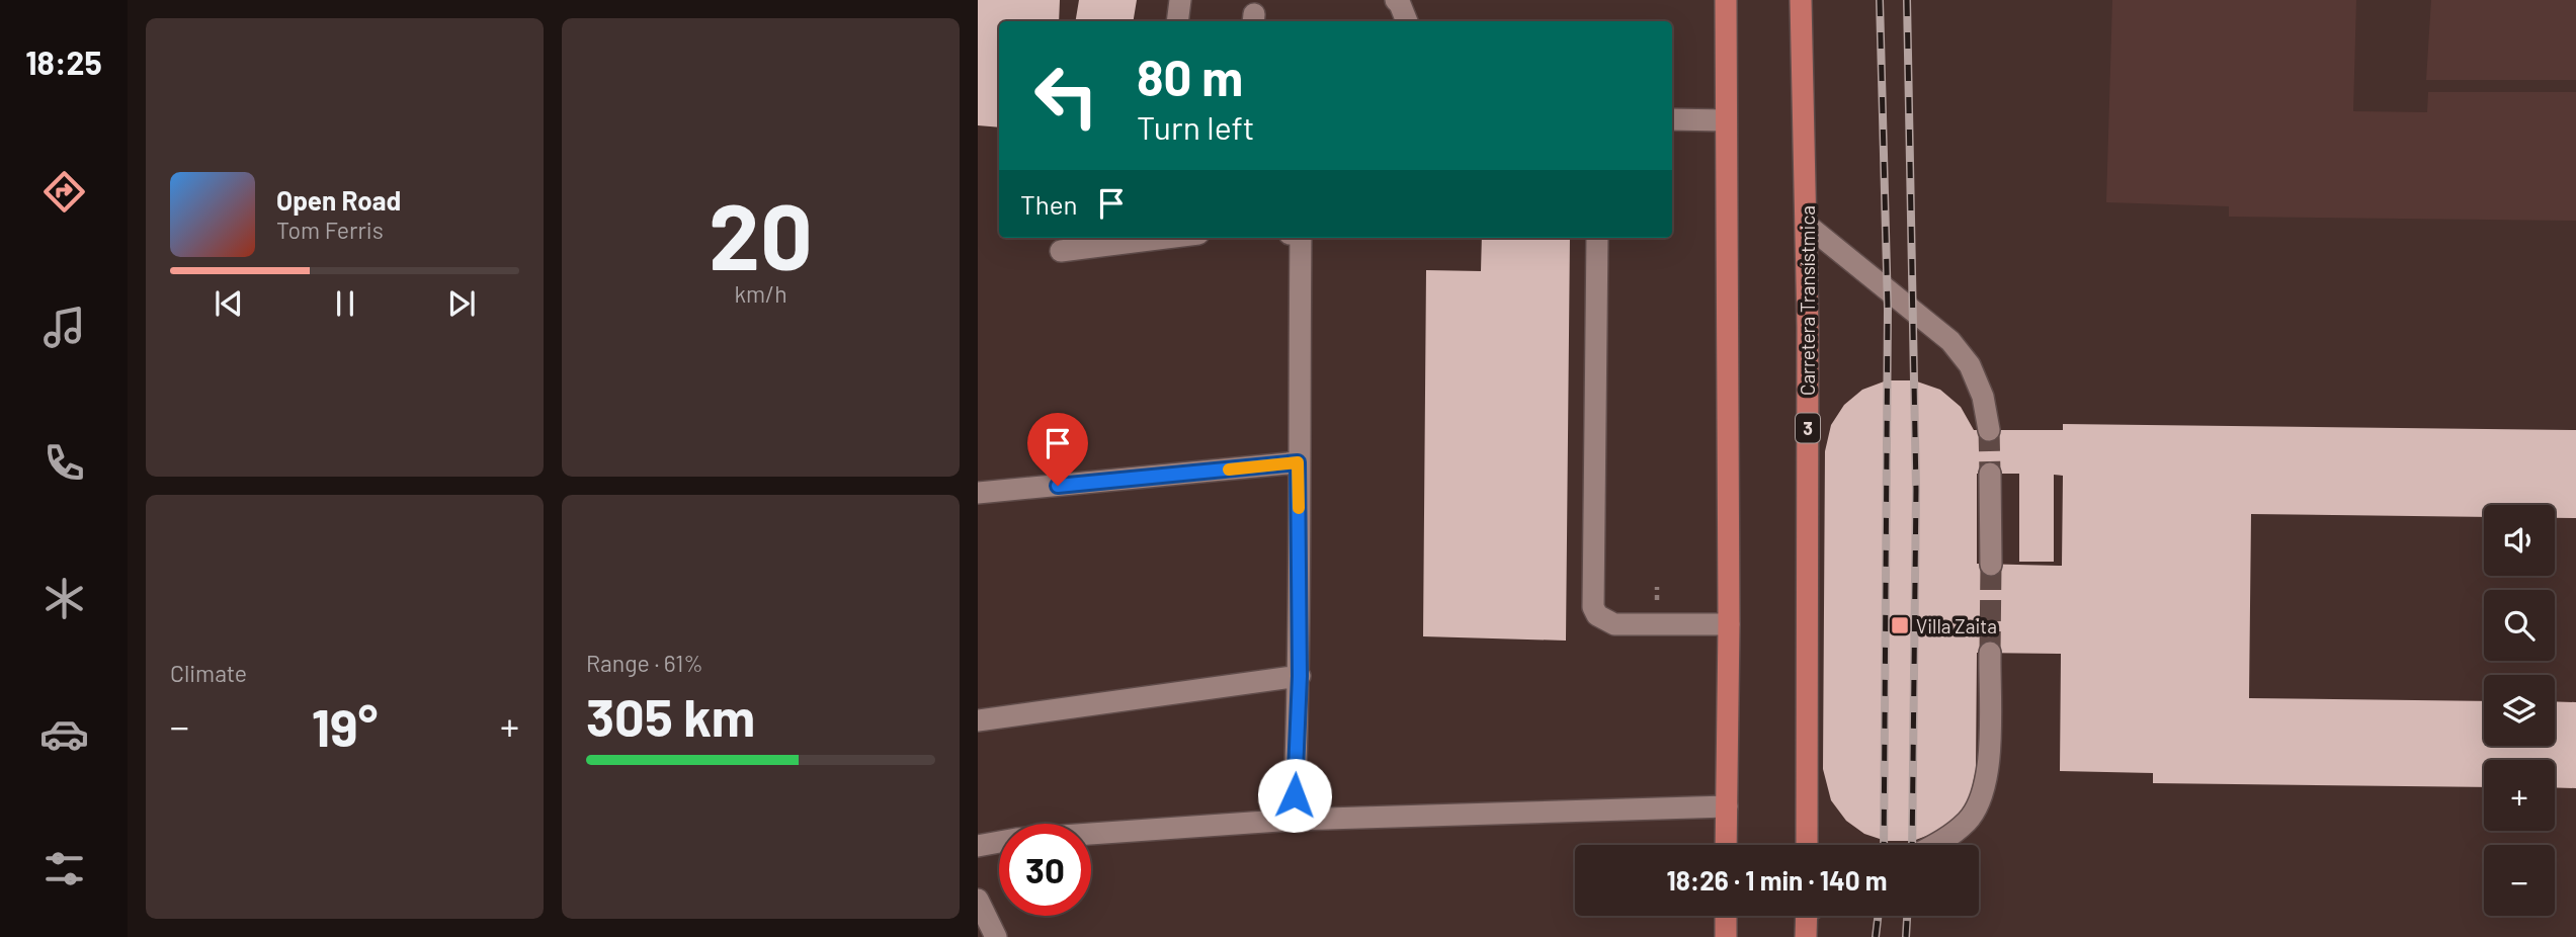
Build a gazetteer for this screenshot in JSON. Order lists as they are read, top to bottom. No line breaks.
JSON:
{"streets":{"main road":["Carretera Transístmica","3"]},"places":{"transit":["Villa Zaita"]},"page":{"tabs":"18:25","tile":[["20","km/h"],"Climate",["Range · 61%","305 km"]],"turn":["80 m","Turn left"],"then":"Then","song":["Open Road","Tom Ferris"],"map_buttons":["+","−"],"heat":["−","19°","+"],"limit":"30","trip":"18:26 · 1 min · 140 m"}}
